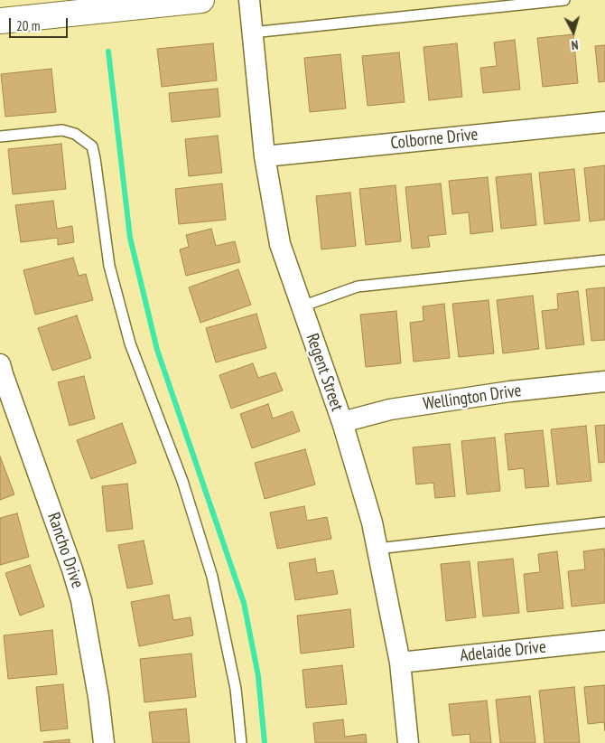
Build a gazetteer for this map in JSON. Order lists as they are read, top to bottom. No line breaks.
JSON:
{"streets":{"street":["Colborne Drive","Regent Street","Wellington Drive","Rancho Drive","Adelaide Drive"]},"crossings":[["Colborne Drive","Regent Street"],["Regent Street","Wellington Drive"],["Regent Street","Adelaide Drive"]],"scale_bar":"20 m","north":"bottom"}
